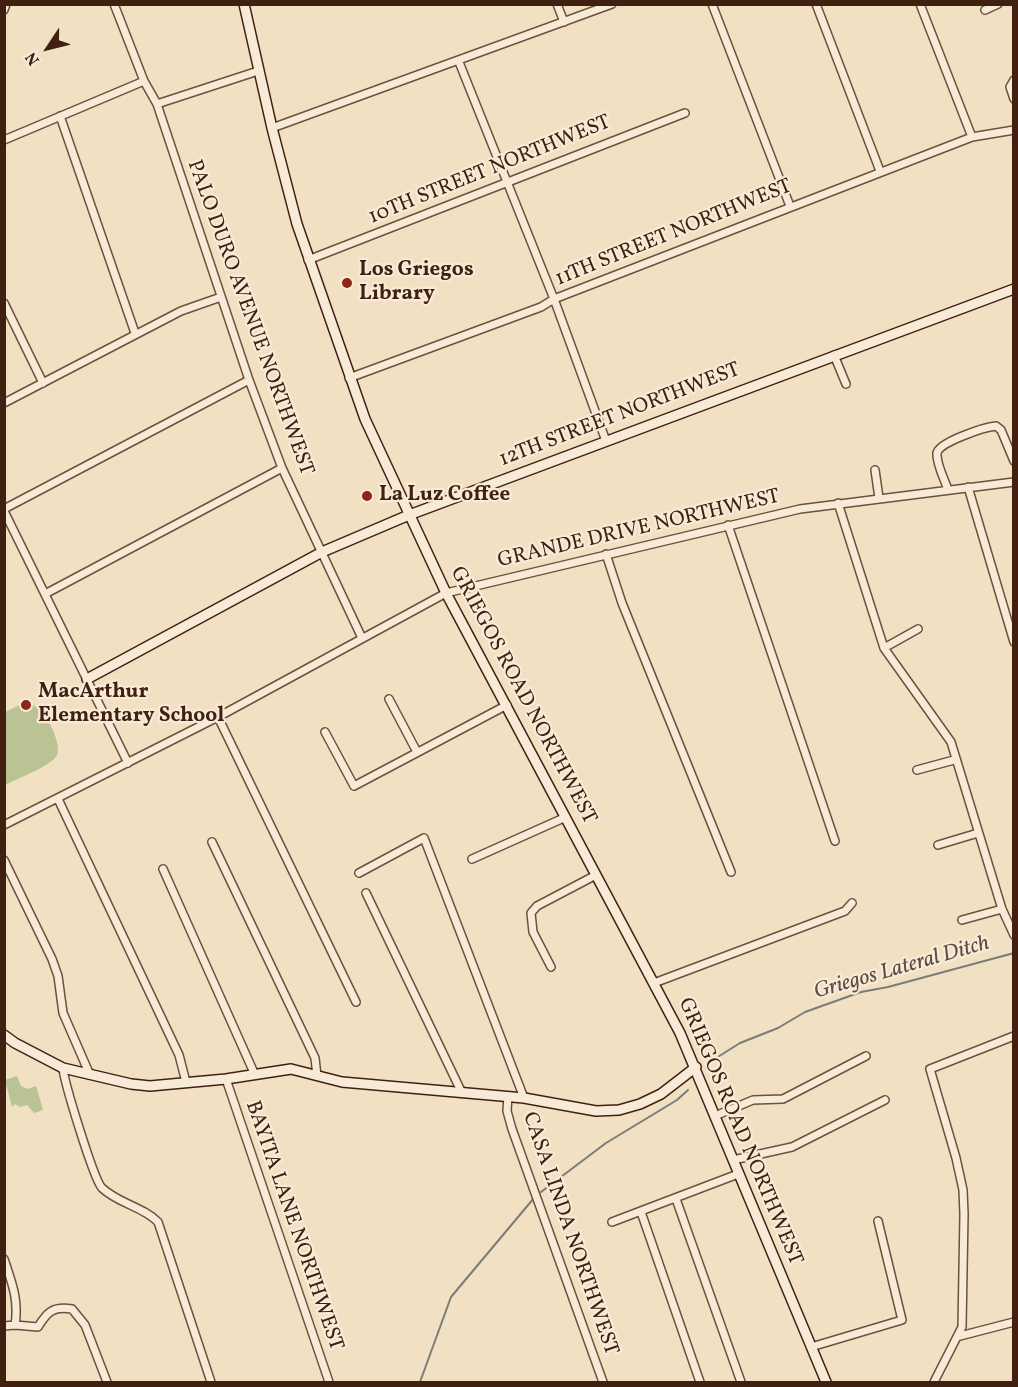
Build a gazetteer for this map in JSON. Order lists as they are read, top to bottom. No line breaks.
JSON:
{"streets":{"street":["10TH STREET NORTHWEST","11TH STREET NORTHWEST","PALO DURO AVENUE NORTHWEST","12TH STREET NORTHWEST","GRANDE DRIVE NORTHWEST","GRIEGOS ROAD NORTHWEST","BAYITA LANE NORTHWEST","CASA LINDA NORTHWEST"]},"crossings":[["10TH STREET NORTHWEST","GRIEGOS ROAD NORTHWEST"],["11TH STREET NORTHWEST","GRIEGOS ROAD NORTHWEST"],["PALO DURO AVENUE NORTHWEST","12TH STREET NORTHWEST"],["PALO DURO AVENUE NORTHWEST","GRANDE DRIVE NORTHWEST"],["12TH STREET NORTHWEST","GRIEGOS ROAD NORTHWEST"],["GRANDE DRIVE NORTHWEST","GRIEGOS ROAD NORTHWEST"]],"water":["Griegos Lateral Ditch"],"places":["Los Griegos Library","La Luz Coffee","MacArthur Elementary School"],"north":"bottom left"}
